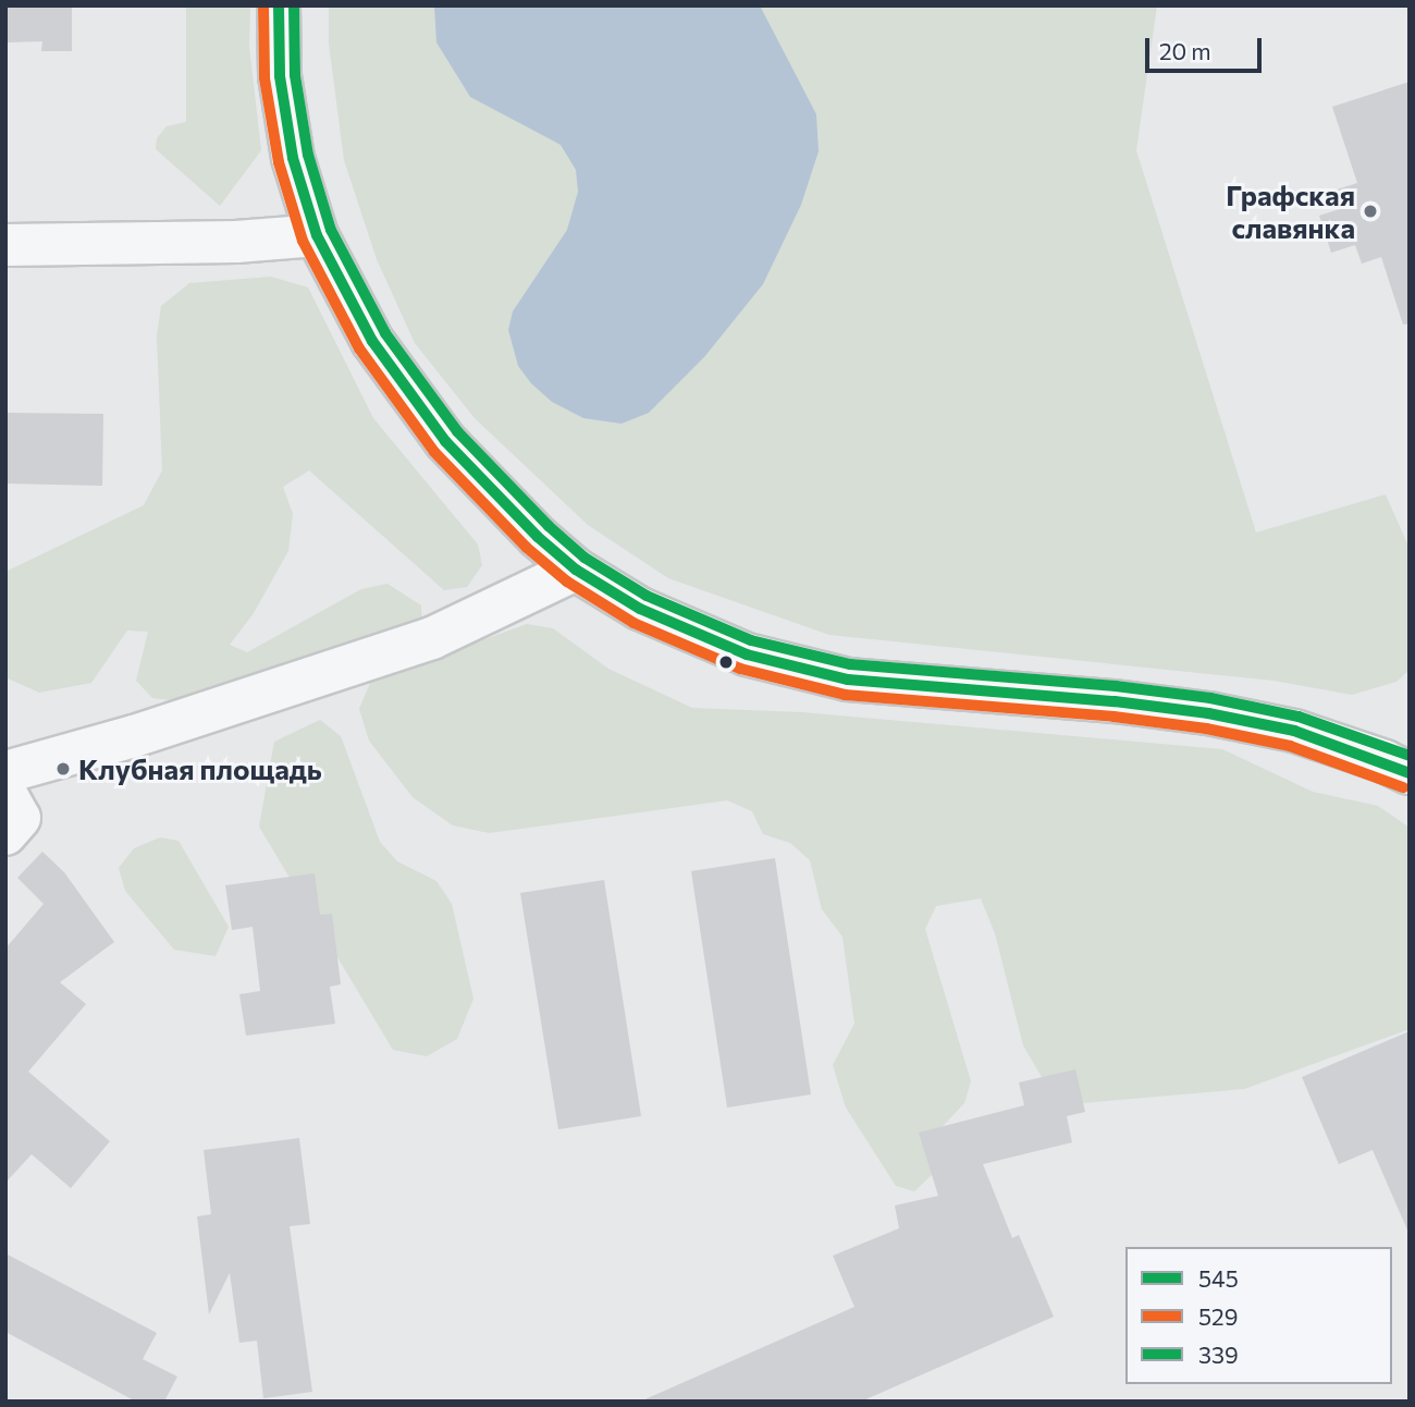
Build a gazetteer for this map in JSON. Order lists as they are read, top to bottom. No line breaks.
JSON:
{"places":["Графская славянка","Клубная площадь"],"lines":["transit line 545","transit line 529","transit line 339"],"legend":["545","529","339"],"scale_bar":"20 m"}
